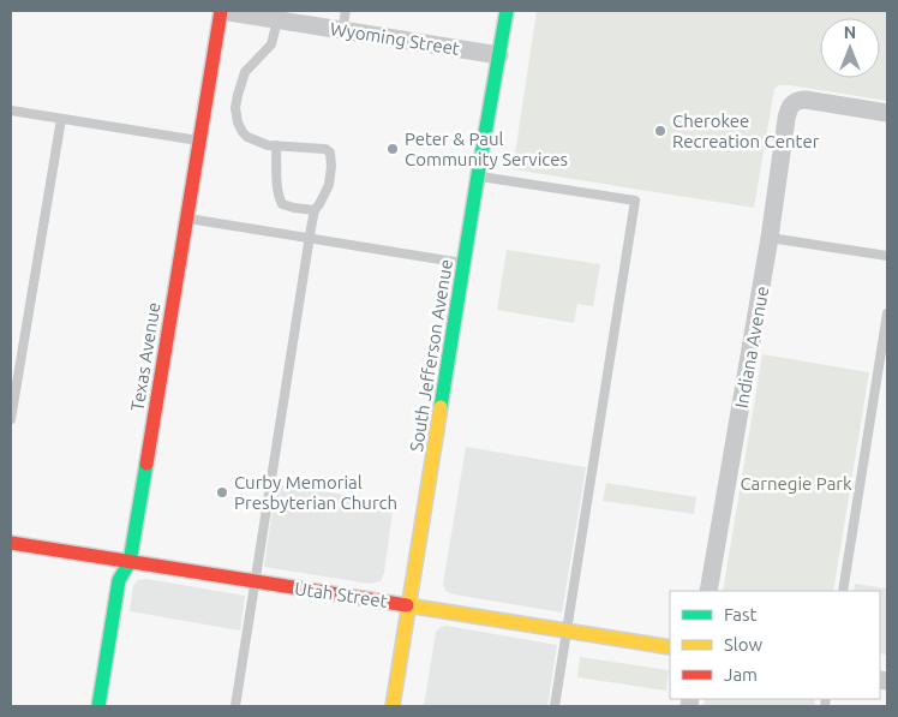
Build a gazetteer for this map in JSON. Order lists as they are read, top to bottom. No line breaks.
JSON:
{"streets":{"street":["Wyoming Street","Indiana Avenue","South Jefferson Avenue","Texas Avenue","Utah Street"]},"crossings":[["Wyoming Street","South Jefferson Avenue"],["Wyoming Street","Texas Avenue"],["South Jefferson Avenue","Utah Street"],["Texas Avenue","Utah Street"]],"parks":["Carnegie Park"],"places":["Cherokee Recreation Center","Peter & Paul Community Services","Curby Memorial Presbyterian Church"],"legend":["Fast","Slow","Jam"],"north":"top"}
